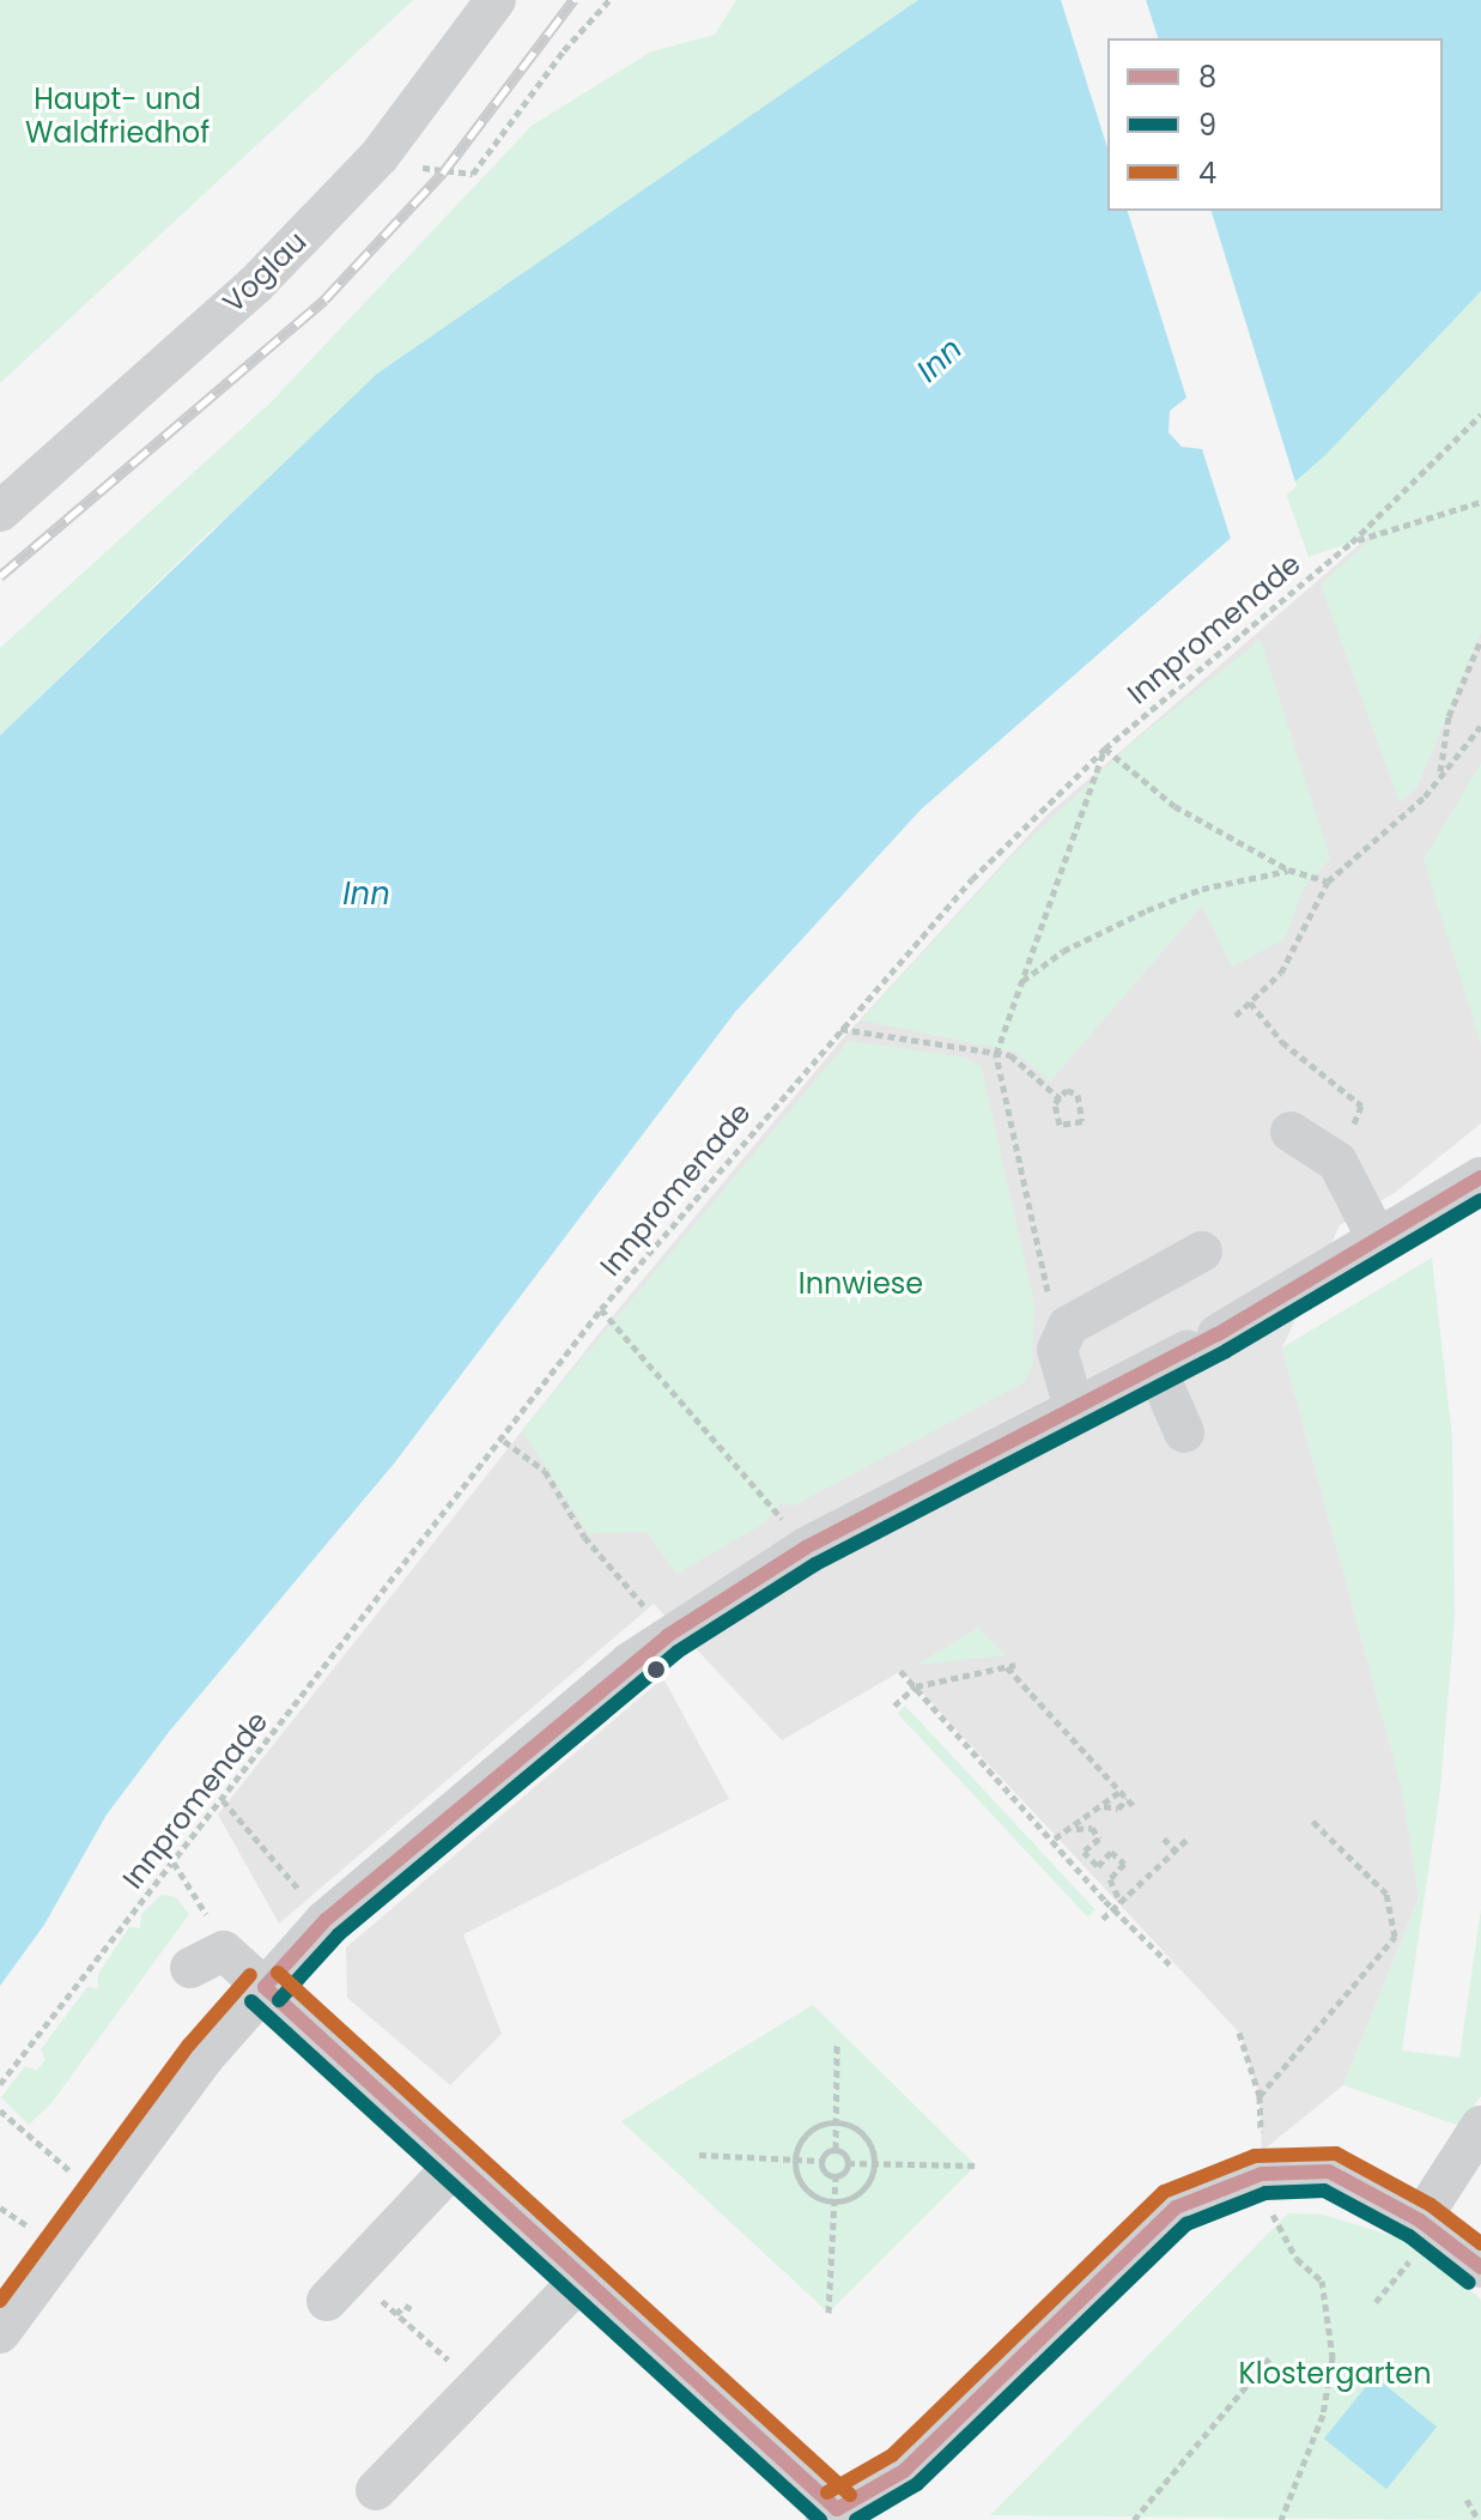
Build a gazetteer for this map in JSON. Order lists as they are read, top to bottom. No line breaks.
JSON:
{"streets":{"street":["Voglau"],"path":["Innpromenade"]},"water":["Inn"],"parks":["Haupt- und Waldfriedhof","Innwiese","Klostergarten"],"lines":["transit line 8","transit line 9","transit line 4"],"legend":["8","9","4"]}
